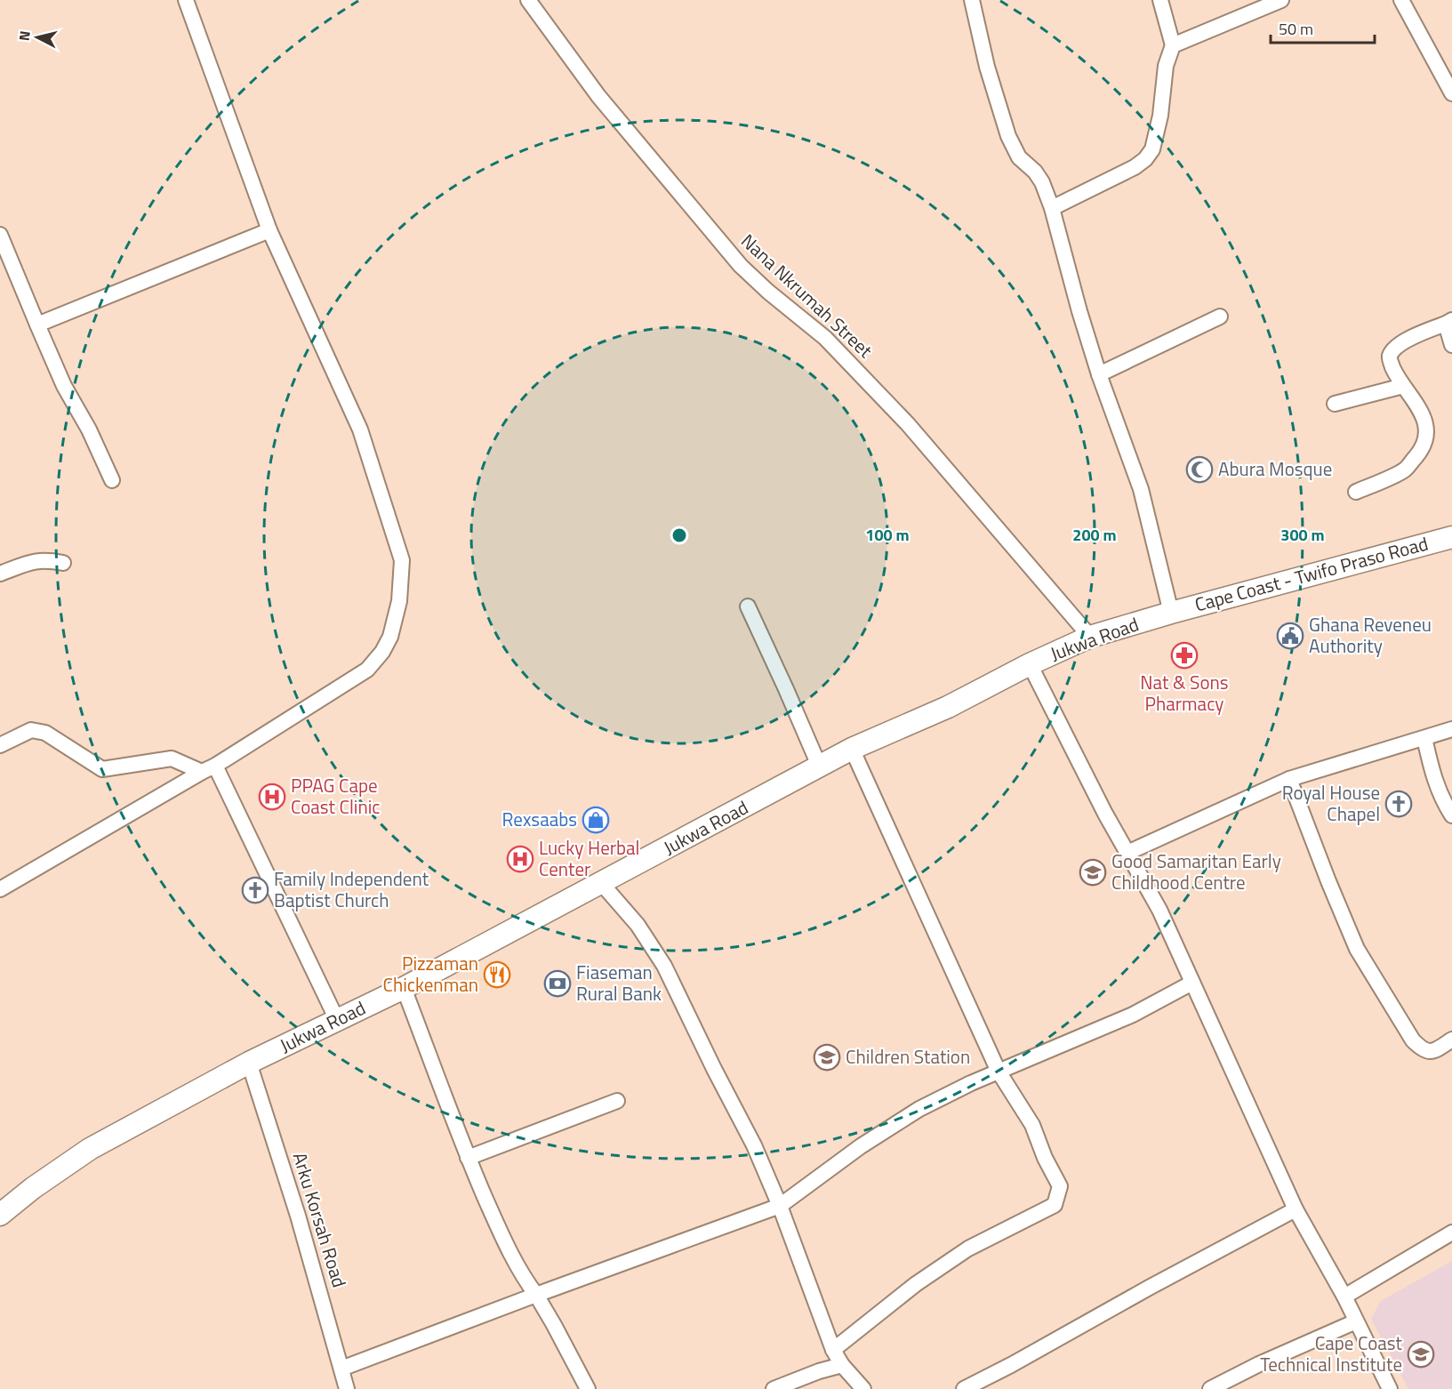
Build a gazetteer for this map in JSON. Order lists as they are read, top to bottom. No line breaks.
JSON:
{"streets":{"main road":["Cape Coast - Twifo Praso Road","Jukwa Road"],"street":["Nana Nkrumah Street","Arku Korsah Road"]},"crossings":[["Nana Nkrumah Street","Jukwa Road"],["Cape Coast - Twifo Praso Road","Jukwa Road"],["Jukwa Road","Arku Korsah Road"]],"places":{"mosque":["Abura Mosque"],"public building":["Ghana Reveneu Authority"],"pharmacy":["Nat & Sons Pharmacy"],"hospital":["PPAG Cape Coast Clinic","Lucky Herbal Center"],"church":["Royal House Chapel","Family Independent Baptist Church"],"shop":["Rexsaabs"],"school or university":["Good Samaritan Early Childhood Centre","Children Station","Cape Coast Technical Institute"],"restaurant":["Pizzaman Chickenman"],"bank":["Fiaseman Rural Bank"]},"scale_bar":"50 m","north":"left","rings":["100 m","200 m","300 m"]}
